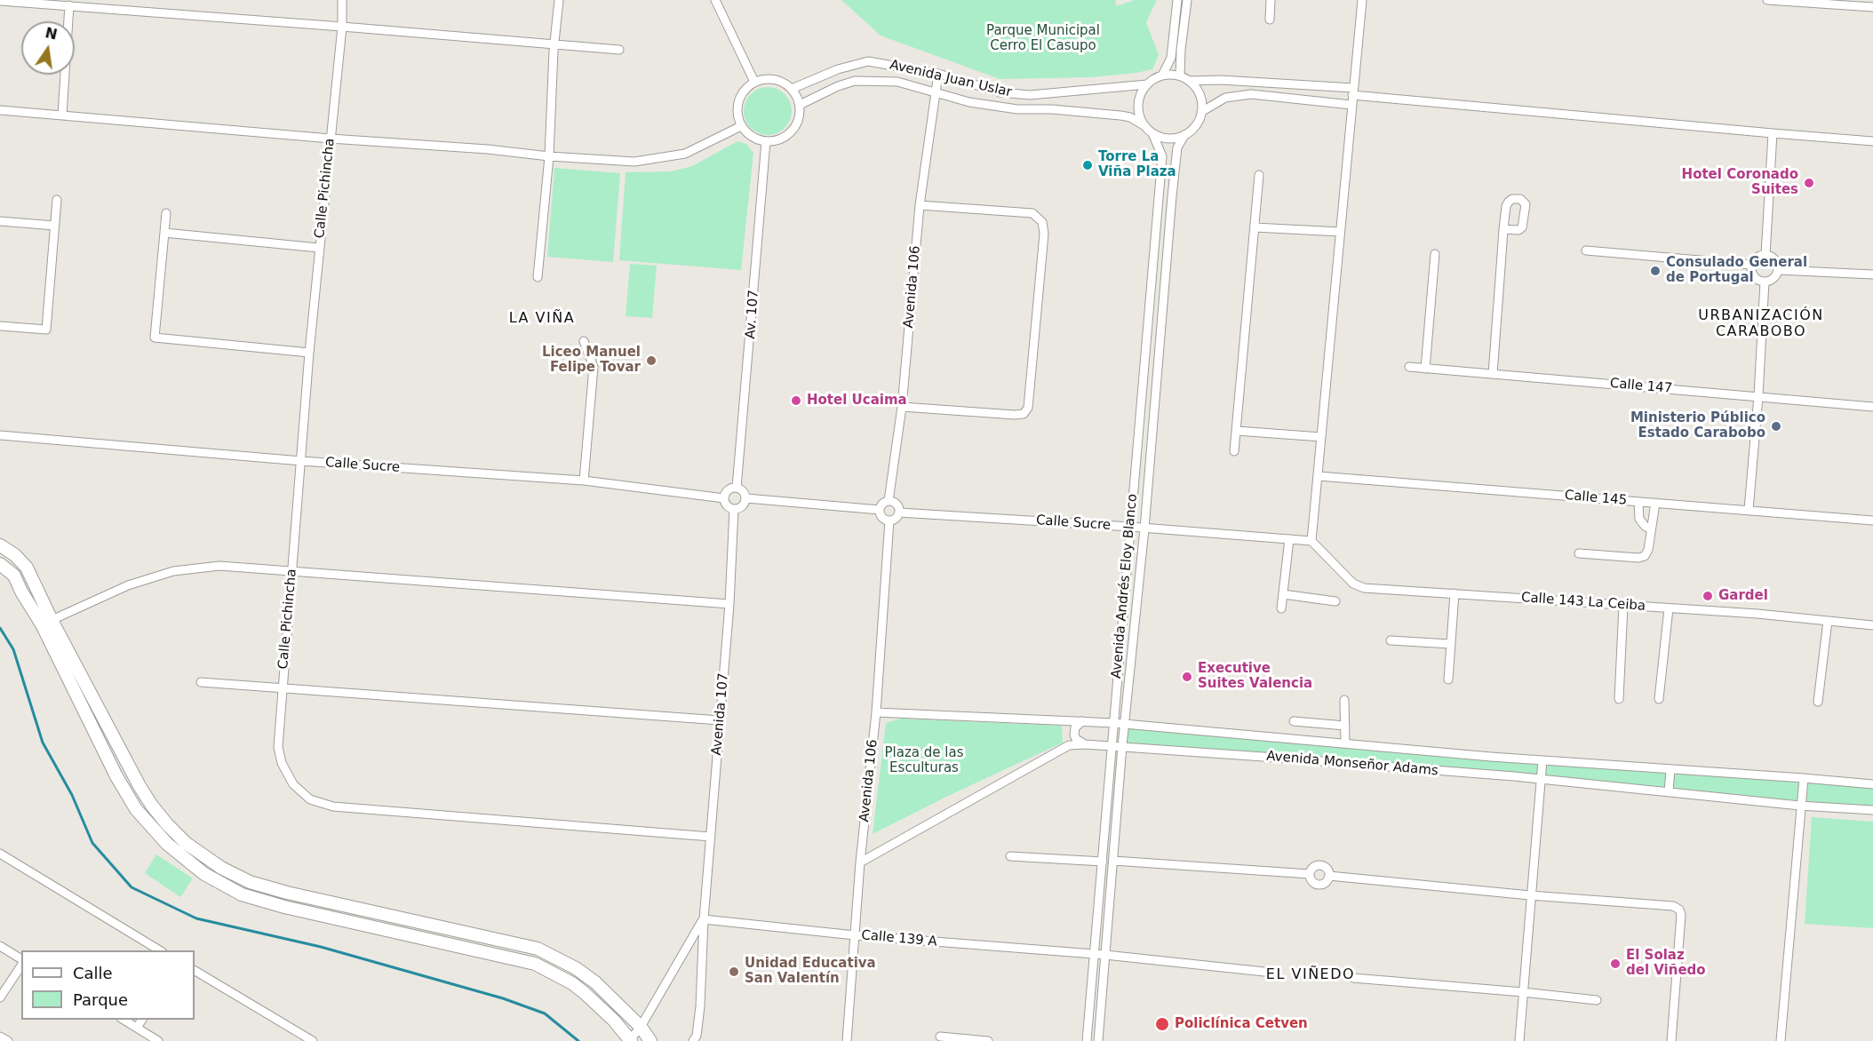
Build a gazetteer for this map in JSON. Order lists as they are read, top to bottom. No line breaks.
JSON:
{"streets":{"street":["Avenida Juan Uslar","Calle Pichincha","Avenida 106","Av. 107","Calle 147","Calle Sucre","Calle 145","Avenida Andrés Eloy Blanco","Calle 143 La Ceiba","Avenida 107","Avenida Monseñor Adams","Calle 139 A"]},"crossings":[["Avenida Juan Uslar","Avenida 106"],["Avenida Juan Uslar","Av. 107"],["Avenida Juan Uslar","Avenida Andrés Eloy Blanco"],["Calle Pichincha","Calle Sucre"],["Calle Pichincha","Avenida 107"],["Avenida 106","Calle Sucre"],["Avenida 106","Avenida Monseñor Adams"],["Avenida 106","Calle 139 A"],["Av. 107","Calle Sucre"],["Av. 107","Avenida 107"],["Calle Sucre","Avenida Andrés Eloy Blanco"],["Calle Sucre","Calle 143 La Ceiba"],["Calle Sucre","Avenida 107"],["Avenida Andrés Eloy Blanco","Avenida Monseñor Adams"],["Avenida Andrés Eloy Blanco","Calle 139 A"],["Avenida 107","Calle 139 A"]],"districts":["URBANIZACIÓN CARABOBO","LA VIÑA","EL VIÑEDO"],"parks":["Parque Municipal Cerro El Casupo","Plaza de las Esculturas"],"places":["Torre La Viña Plaza","Hotel Coronado Suites","Consulado General de Portugal","Liceo Manuel Felipe Tovar","Hotel Ucaima","Ministerio Público Estado Carabobo","Gardel","Executive Suites Valencia","El Solaz del Viñedo","Unidad Educativa San Valentín","Policlínica Cetven"],"legend":["Calle","Parque"],"north":"top"}
